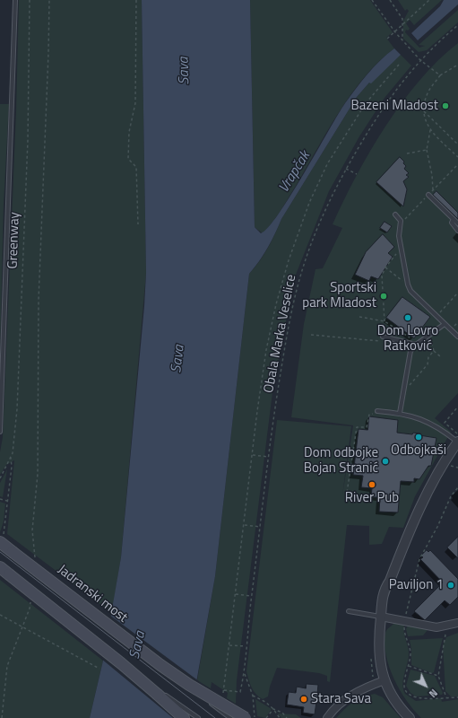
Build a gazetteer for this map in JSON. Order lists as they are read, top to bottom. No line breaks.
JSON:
{"streets":{"main road":["Jadranski most"],"path":["Greenway","Obala Marka Veselice"]},"water":["Sava","Vrapčak"],"places":["Bazeni Mladost","Sportski park Mladost","Dom Lovro Ratković","Odbojkaši","Dom odbojke Bojan Stranić","River Pub","Paviljon 1","Stara Sava"],"north":"bottom right"}
